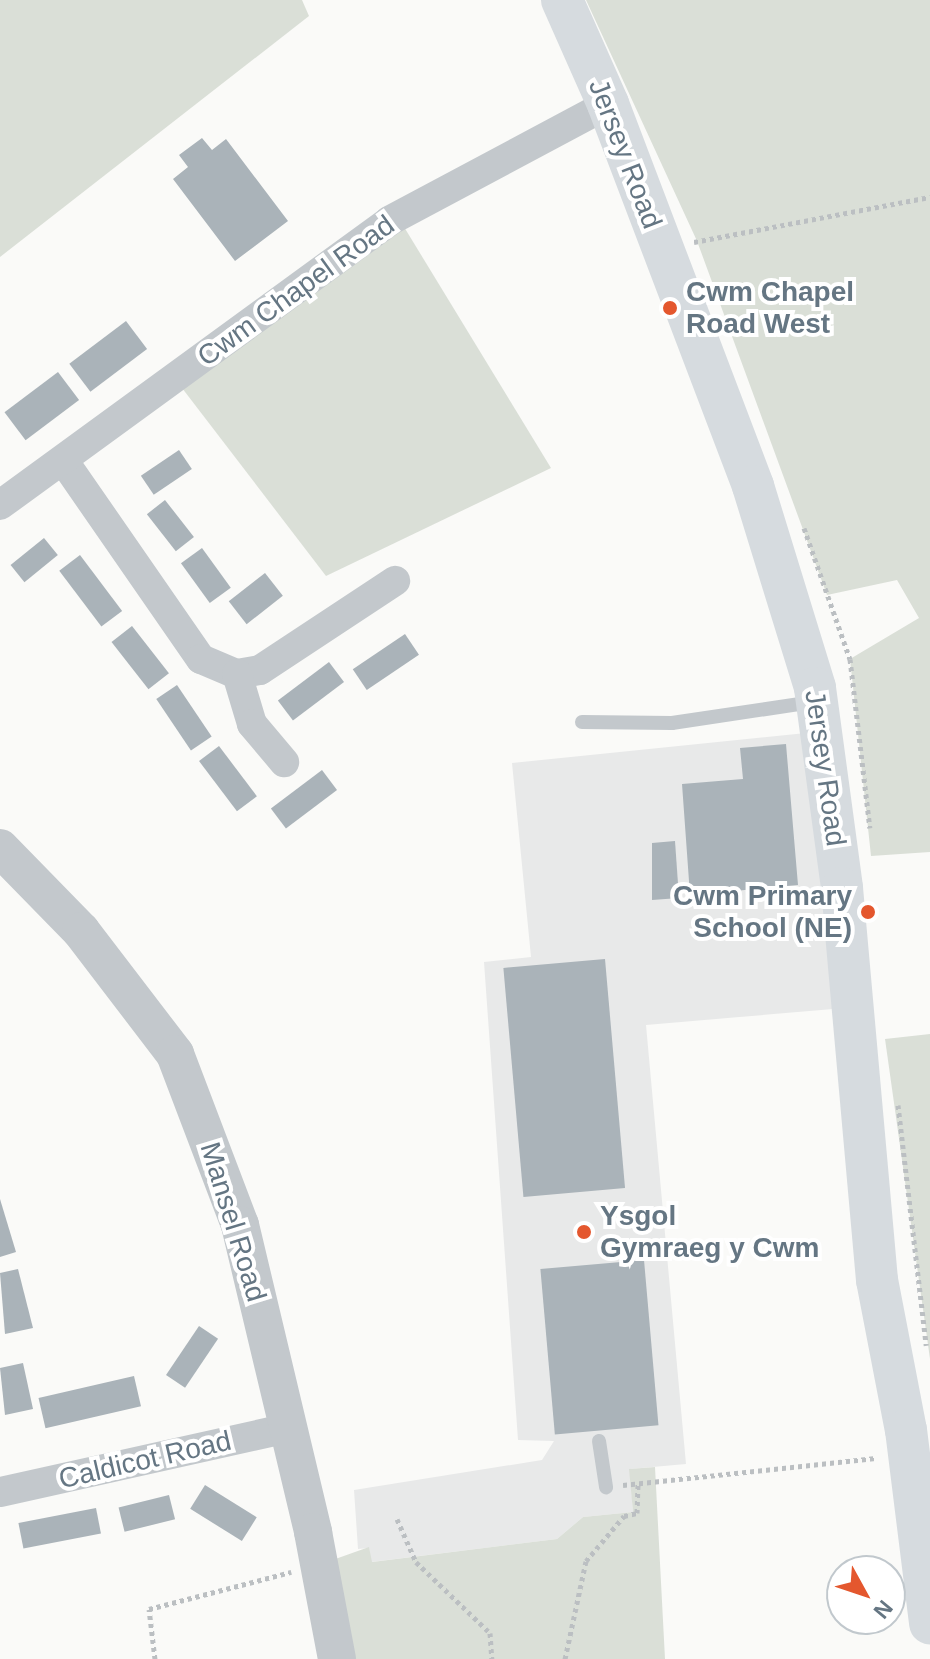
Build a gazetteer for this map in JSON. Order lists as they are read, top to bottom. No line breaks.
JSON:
{"streets":{"main road":["Jersey Road"],"street":["Cwm Chapel Road","Mansel Road","Caldicot Road"]},"crossings":[["Jersey Road","Cwm Chapel Road"],["Mansel Road","Caldicot Road"]],"places":["Cwm Chapel Road West","Cwm Primary School (NE)","Ysgol Gymraeg y Cwm"],"north":"bottom right"}
